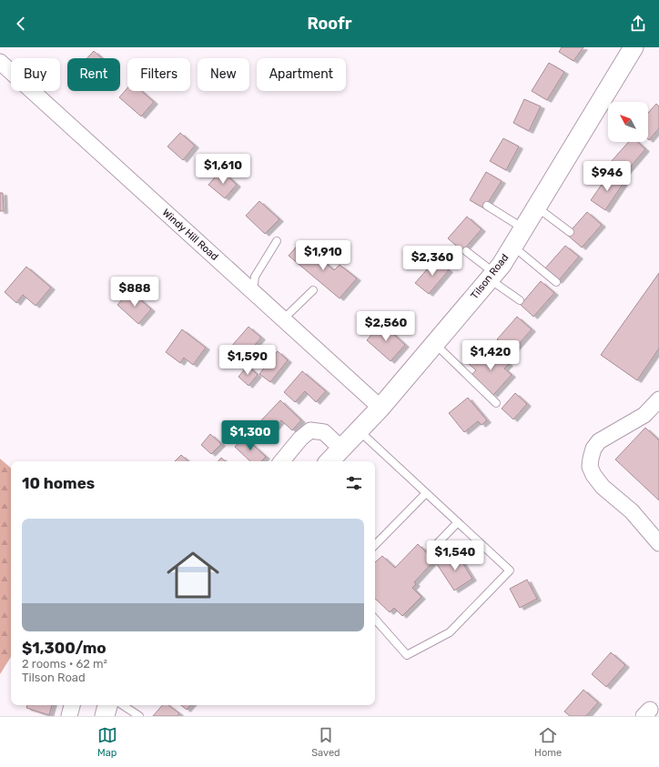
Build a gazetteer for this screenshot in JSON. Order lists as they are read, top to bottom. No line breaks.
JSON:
{"streets":{"street":["Windy Hill Road","Tilson Road"]},"crossings":[["Windy Hill Road","Tilson Road"]],"north":"top left","page":{"header":"Roofr","chip":["Buy","Rent","Filters","New","Apartment"],"price":["$1,610","$946","$1,910","$2,360","$888","$2,560","$1,420","$1,590","$1,300","$1,540"],"heading":"10 homes","list":[{"name":"$1,300/mo","note":"2 rooms · 62 m² · Tilson Road"}],"tabs":["Map","Saved","Home"]}}
